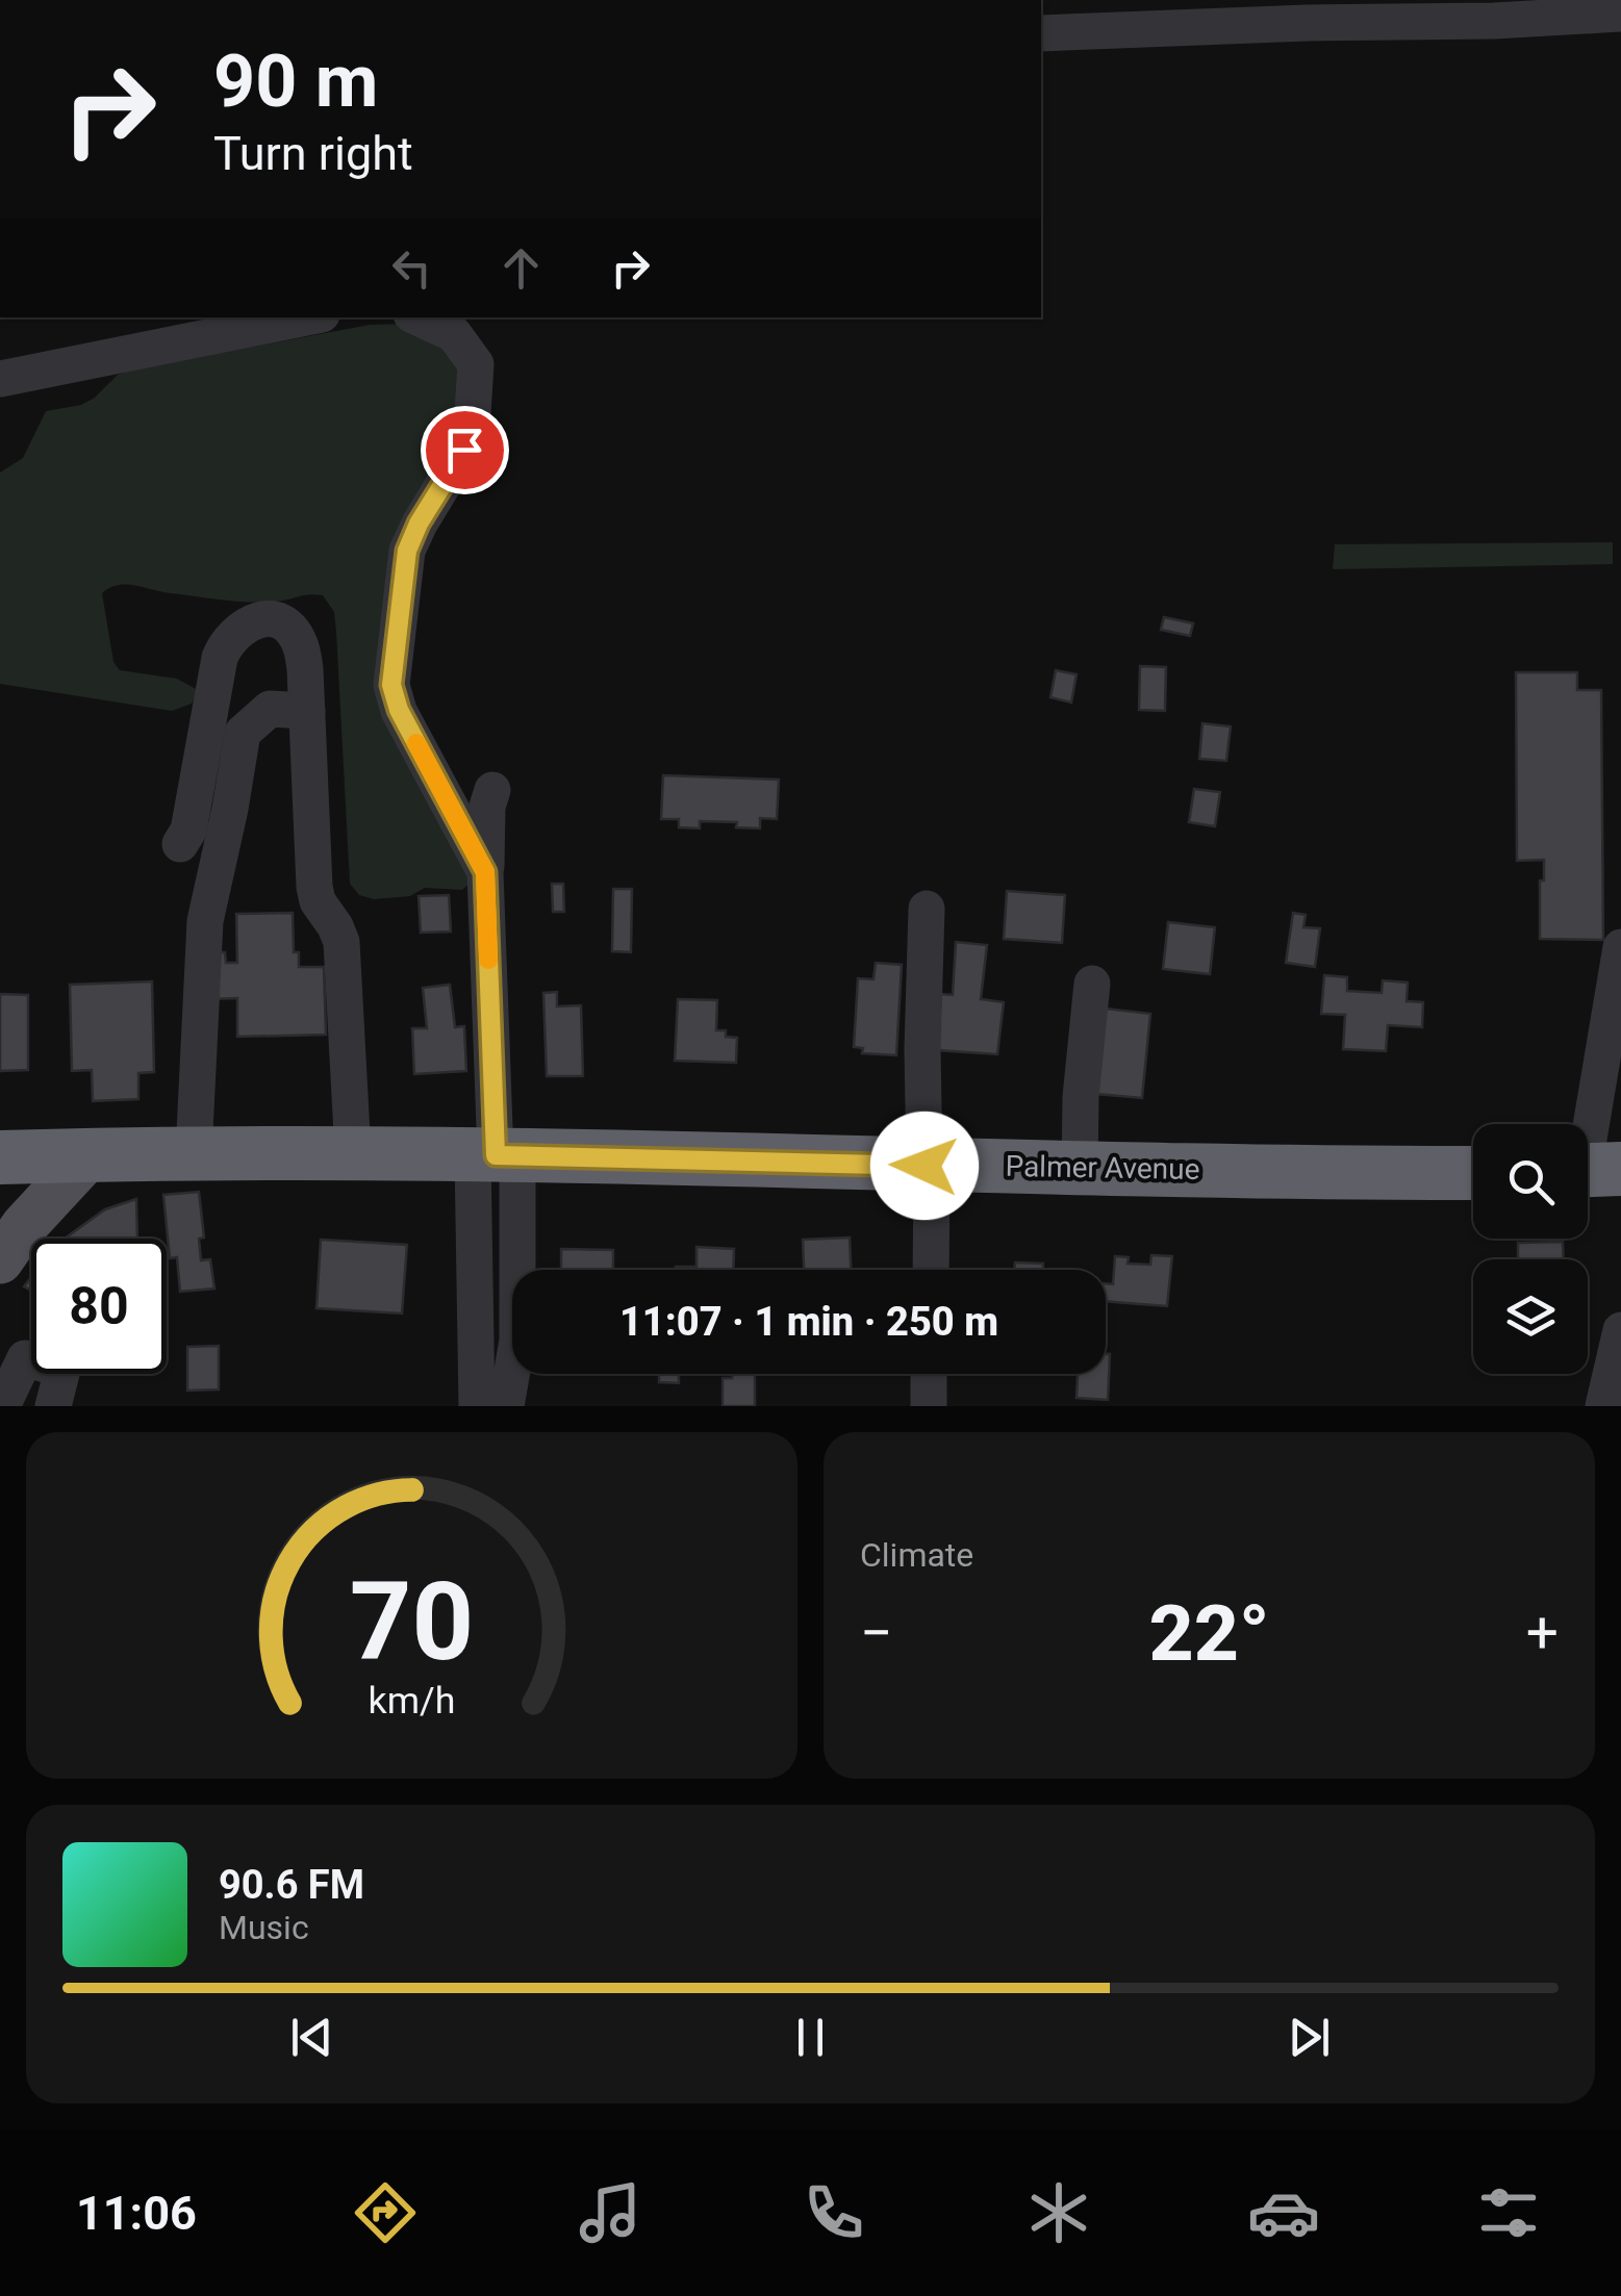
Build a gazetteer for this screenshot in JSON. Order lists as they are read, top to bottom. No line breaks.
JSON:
{"streets":{"highway":["Palmer Avenue"]},"page":{"turn":["90 m","Turn right"],"limit":"80","trip":"11:07 · 1 min · 250 m","tile":"Climate","heat":["−","22°","+"],"song":["90.6 FM","Music"],"tabs":"11:06","gauge":["70","km/h"]}}
